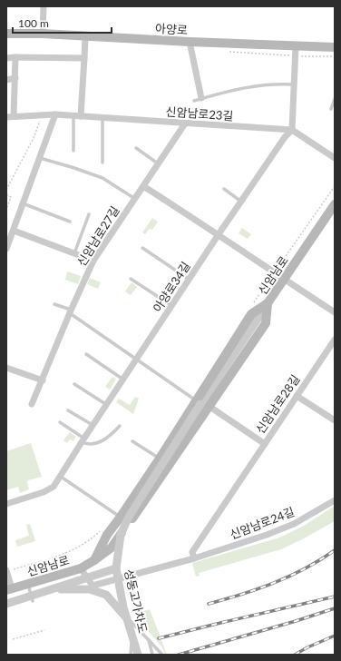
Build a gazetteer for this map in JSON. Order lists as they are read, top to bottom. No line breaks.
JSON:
{"streets":{"main road":["아양로","신암남로"],"street":["신암남로23길","신암남로27길","아양로34길","신암남로28길","신암남로24길","성동고가차도"]},"crossings":[["신암남로23길","신암남로27길"],["신암남로23길","아양로34길"],["신암남로","신암남로28길"],["신암남로","신암남로24길"],["신암남로","성동고가차도"],["신암남로28길","신암남로24길"]],"scale_bar":"100 m"}
